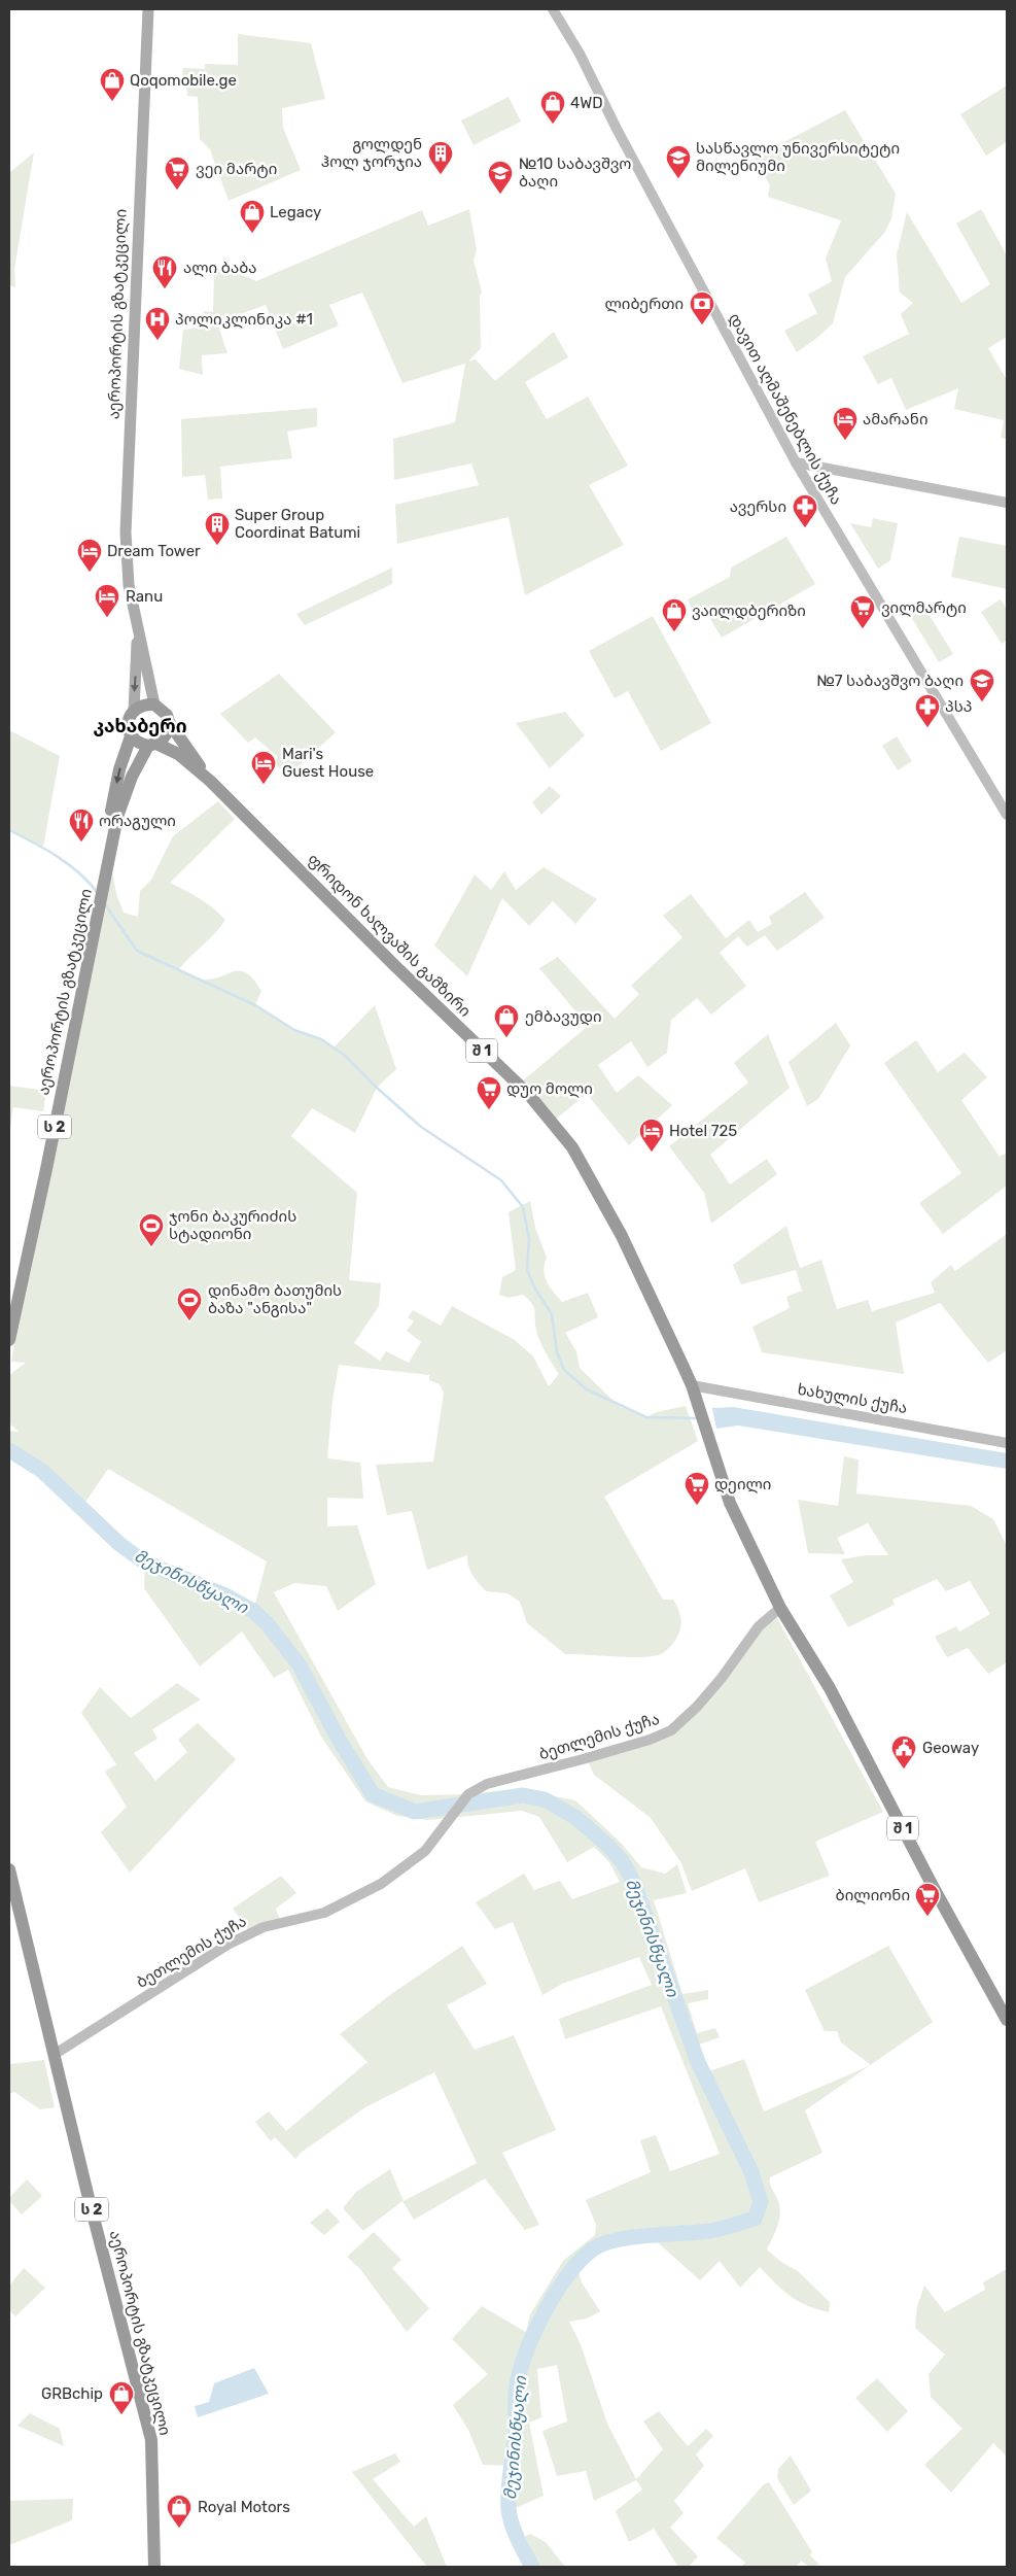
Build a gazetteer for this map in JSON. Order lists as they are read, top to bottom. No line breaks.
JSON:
{"streets":{"highway":["აეროპორტის გზატკეცილი","ფრიდონ ხალვაშის გამზირი","შ 1","ს 2"],"street":["დავით აღმაშენებლის ქუჩა","ხახულის ქუჩა","ბეთლემის ქუჩა"]},"crossings":[["აეროპორტის გზატკეცილი","შ 1"],["აეროპორტის გზატკეცილი","ბეთლემის ქუჩა"],["ფრიდონ ხალვაშის გამზირი","შ 1"],["ფრიდონ ხალვაშის გამზირი","ხახულის ქუჩა"],["ფრიდონ ხალვაშის გამზირი","ბეთლემის ქუჩა"]],"districts":["კახაბერი"],"water":["მეჯინისწყალი"],"places":{"shop":["Qoqomobile.ge","4WD","Legacy","ვაილდბერიზი","ემბავუდი","GRBchip","Royal Motors"],"building":["გოლდენ ჰოლ ჯორჯია","Super Group Coordinat Batumi"],"school or university":["სასწავლო უნივერსიტეტი მილენიუმი","№10 საბავშვო ბაღი","№7 საბავშვო ბაღი"],"supermarket":["ვეი მარტი","ვილმარტი","დუო მოლი","დეილი","ბილიონი"],"restaurant":["ალი ბაბა","ორაგული"],"bank":["ლიბერთი"],"hospital":["პოლიკლინიკა #1"],"hotel":["ამარანი","Dream Tower","Ranu","Mari's Guest House","Hotel 725"],"pharmacy":["ავერსი","პსპ"],"sports":["ჯონი ბაკურიძის სტადიონი","დინამო ბათუმის ბაზა \"ანგისა\""],"public building":["Geoway"]}}
